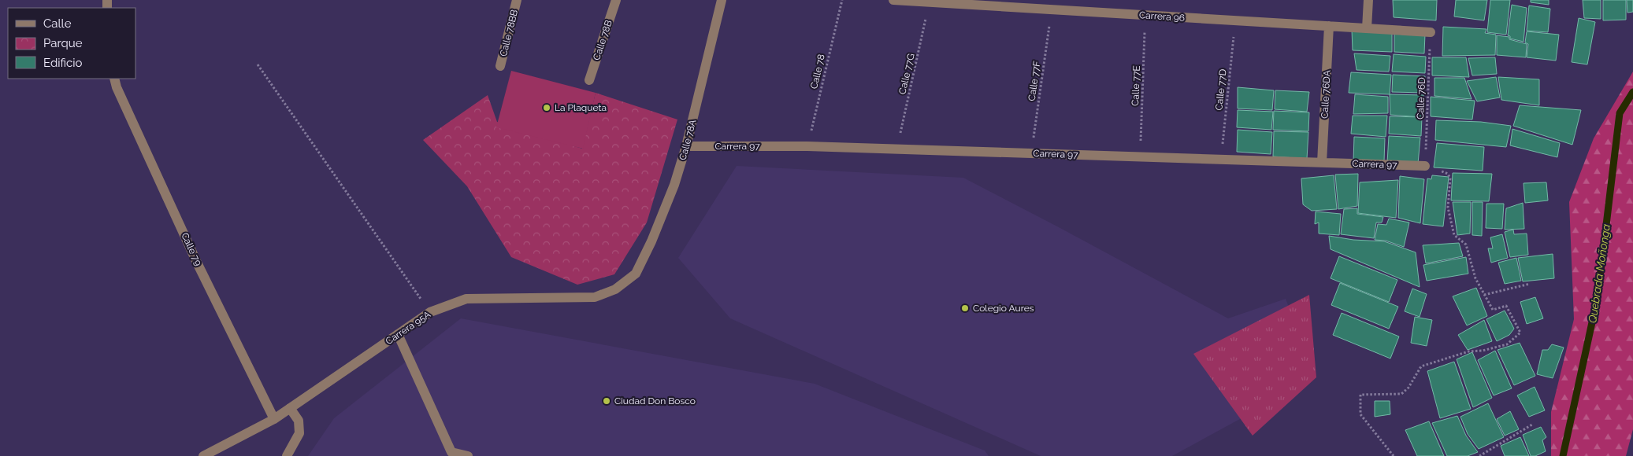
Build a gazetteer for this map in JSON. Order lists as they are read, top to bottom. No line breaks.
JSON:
{"streets":{"street":["Carrera 96","Calle 78BB","Calle 78B","Calle 76DA","Calle 78A","Carrera 97","Calle 79","Carrera 95A"],"path":["Calle 78","Calle 77G","Calle 77F","Calle 77E","Calle 77D","Calle 76D"]},"crossings":[["Carrera 96","Calle 77G"],["Carrera 96","Calle 77F"],["Carrera 96","Calle 77E"],["Carrera 96","Calle 77D"],["Carrera 96","Calle 76DA"],["Carrera 96","Calle 76D"],["Calle 78","Carrera 97"],["Calle 77G","Carrera 97"],["Calle 77F","Carrera 97"],["Calle 77E","Carrera 97"],["Calle 77D","Carrera 97"],["Calle 76DA","Carrera 97"],["Calle 76D","Carrera 97"],["Calle 78A","Carrera 97"],["Calle 78A","Carrera 95A"],["Calle 79","Carrera 95A"]],"water":["Quebrada Moñonga"],"places":["La Plaqueta","Colegio Aures","Ciudad Don Bosco"],"legend":["Calle","Parque","Edificio"]}
